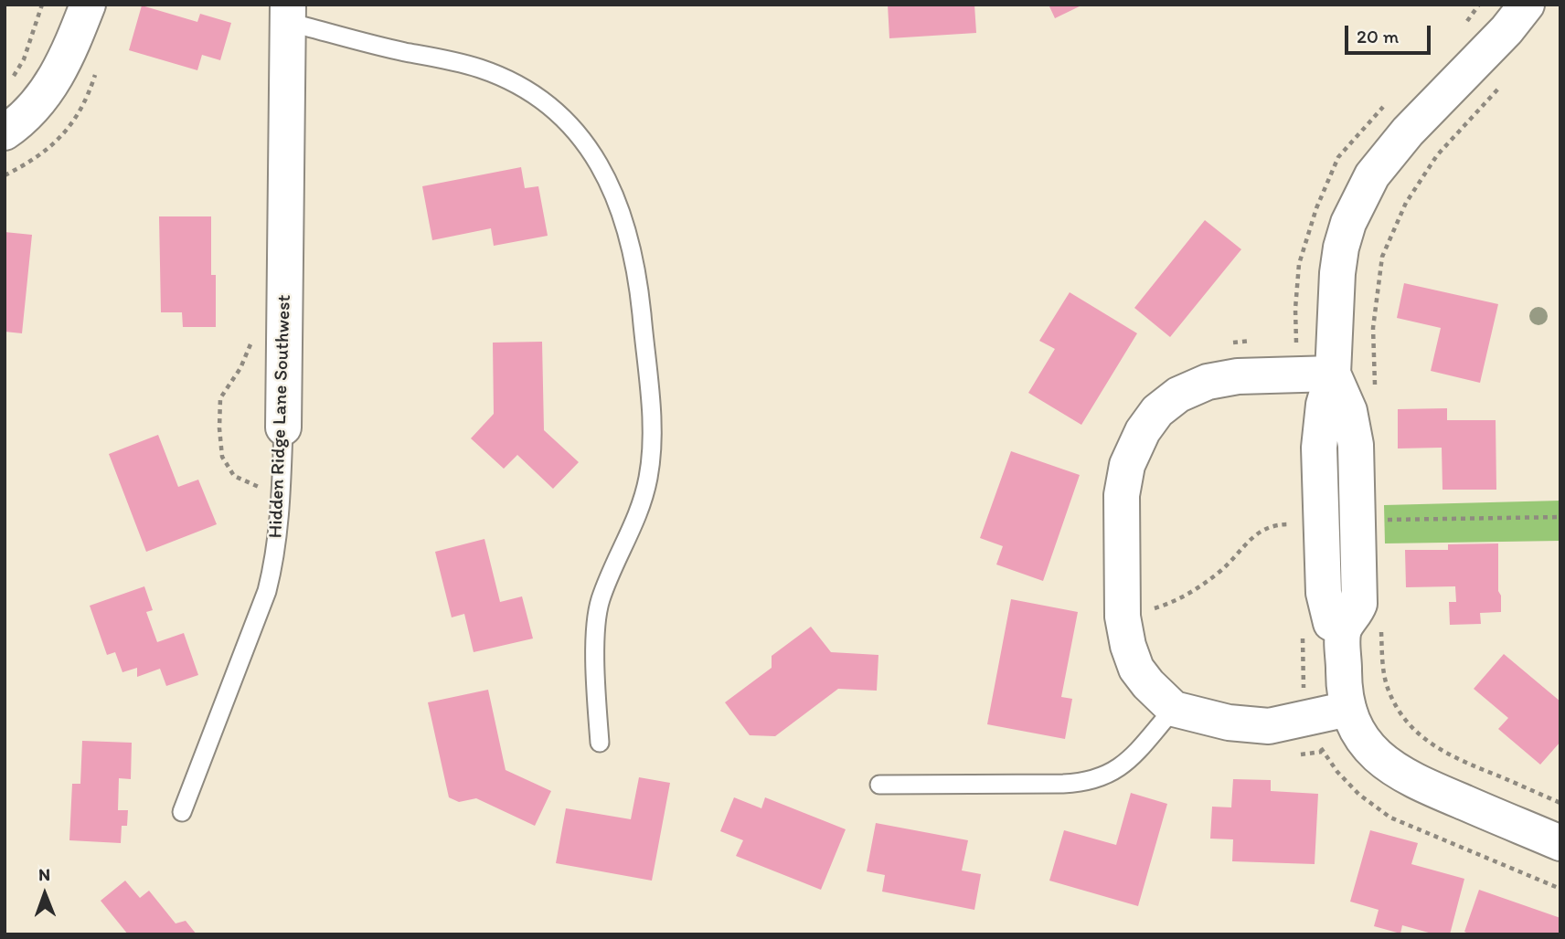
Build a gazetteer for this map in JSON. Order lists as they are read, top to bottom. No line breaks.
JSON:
{"streets":{"street":["Hidden Ridge Lane Southwest"]},"scale_bar":"20 m","north":"top"}
